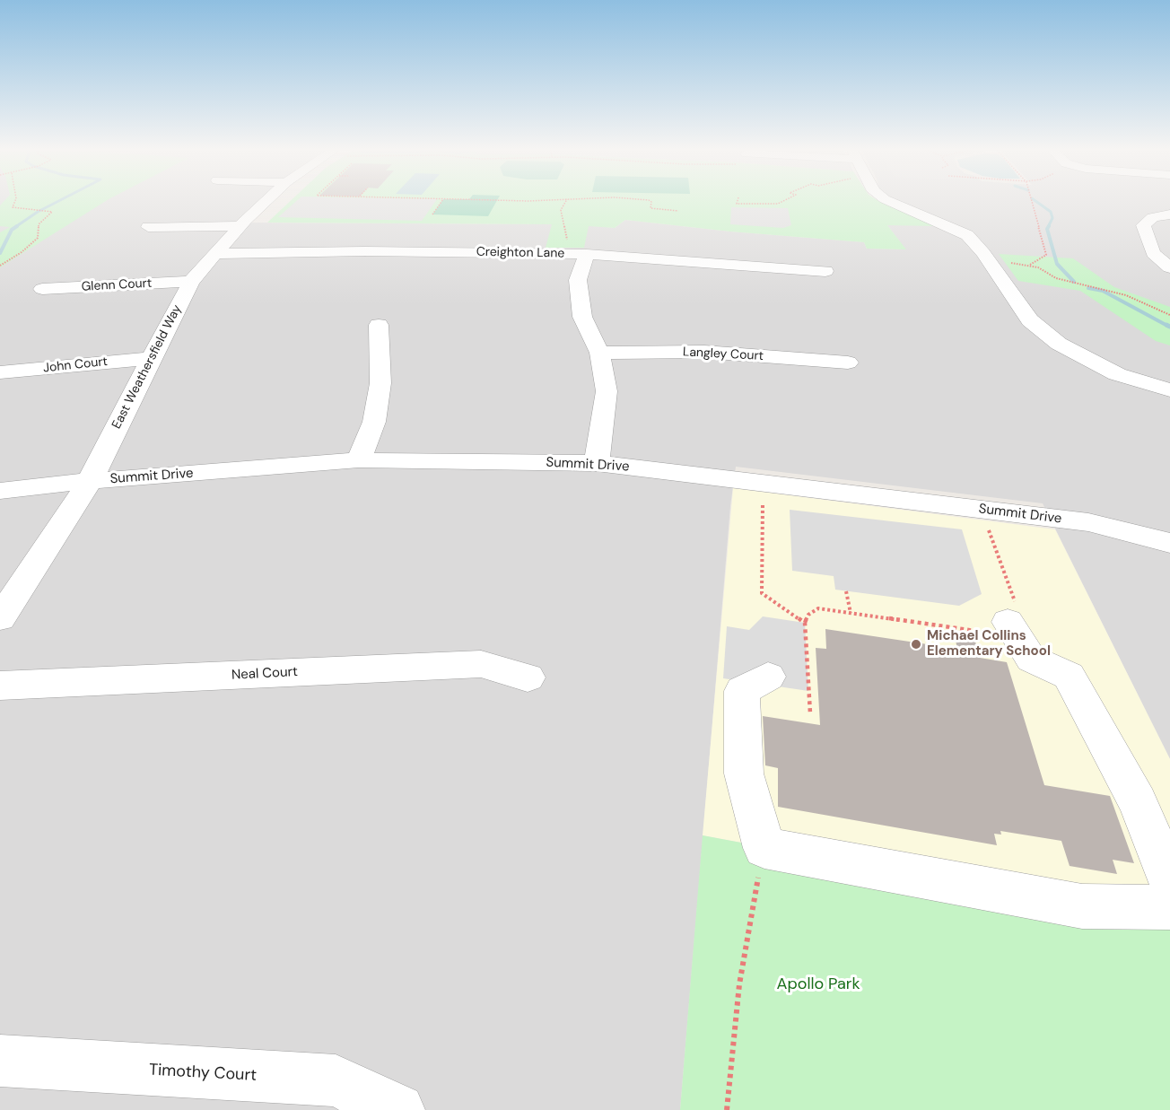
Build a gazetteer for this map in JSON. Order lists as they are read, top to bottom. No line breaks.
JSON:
{"streets":{"street":["Creighton Lane","Glenn Court","Langley Court","John Court","East Weathersfield Way","Summit Drive","Neal Court","Timothy Court"]},"crossings":[["Creighton Lane","East Weathersfield Way"],["Glenn Court","East Weathersfield Way"],["John Court","East Weathersfield Way"],["East Weathersfield Way","Summit Drive"]],"parks":["Apollo Park"],"places":["Michael Collins Elementary School"]}
